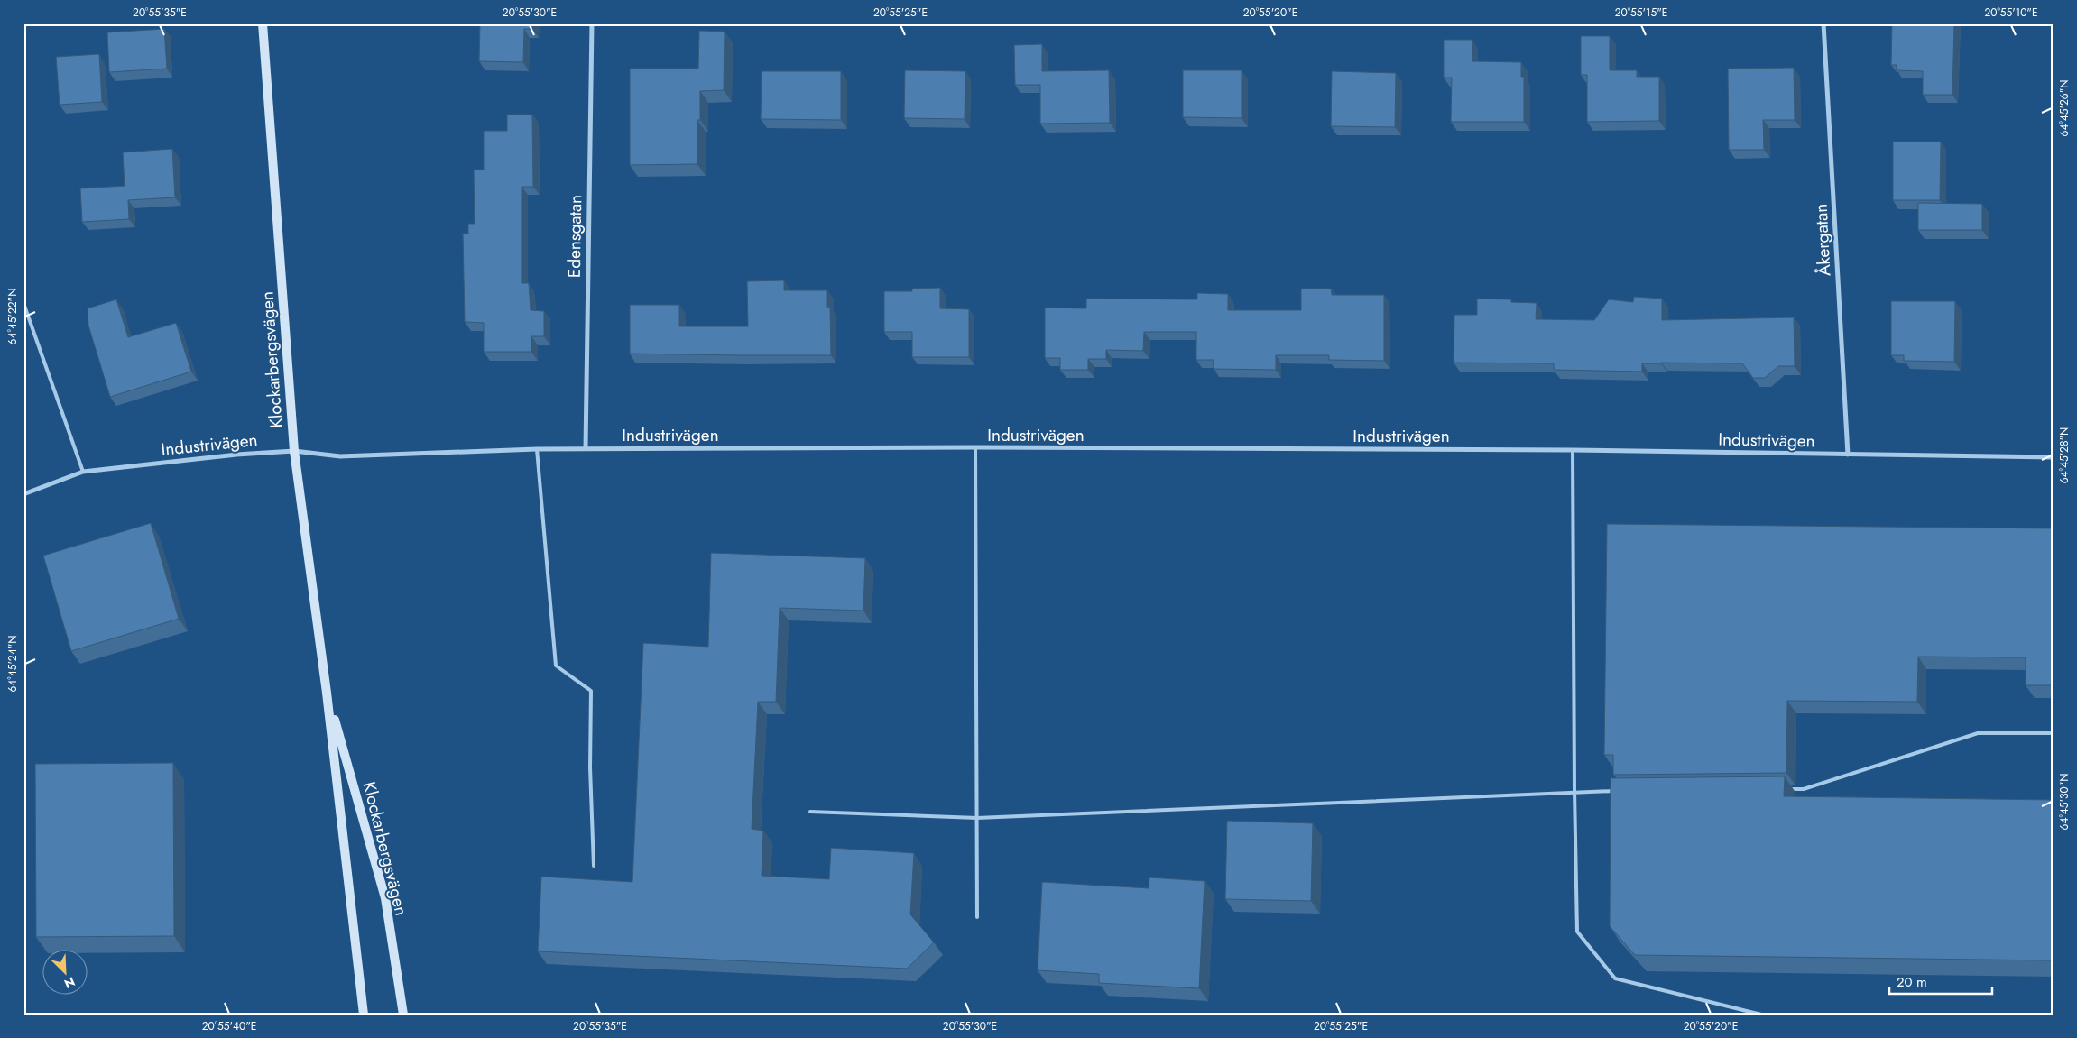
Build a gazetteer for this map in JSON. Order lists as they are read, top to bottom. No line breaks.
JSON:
{"streets":{"main road":["Klockarbergsvägen"],"street":["Edensgatan","Åkergatan","Industrivägen"]},"crossings":[["Edensgatan","Industrivägen"],["Åkergatan","Industrivägen"],["Klockarbergsvägen","Industrivägen"]],"scale_bar":"20 m","north":"bottom right","coordinates":["20°55'35\"E","20°55'30\"E","20°55'25\"E","20°55'20\"E","20°55'15\"E","20°55'10\"E","64°45'26\"N","64°45'22\"N","64°45'28\"N","64°45'24\"N","64°45'30\"N","20°55'40\"E"]}
